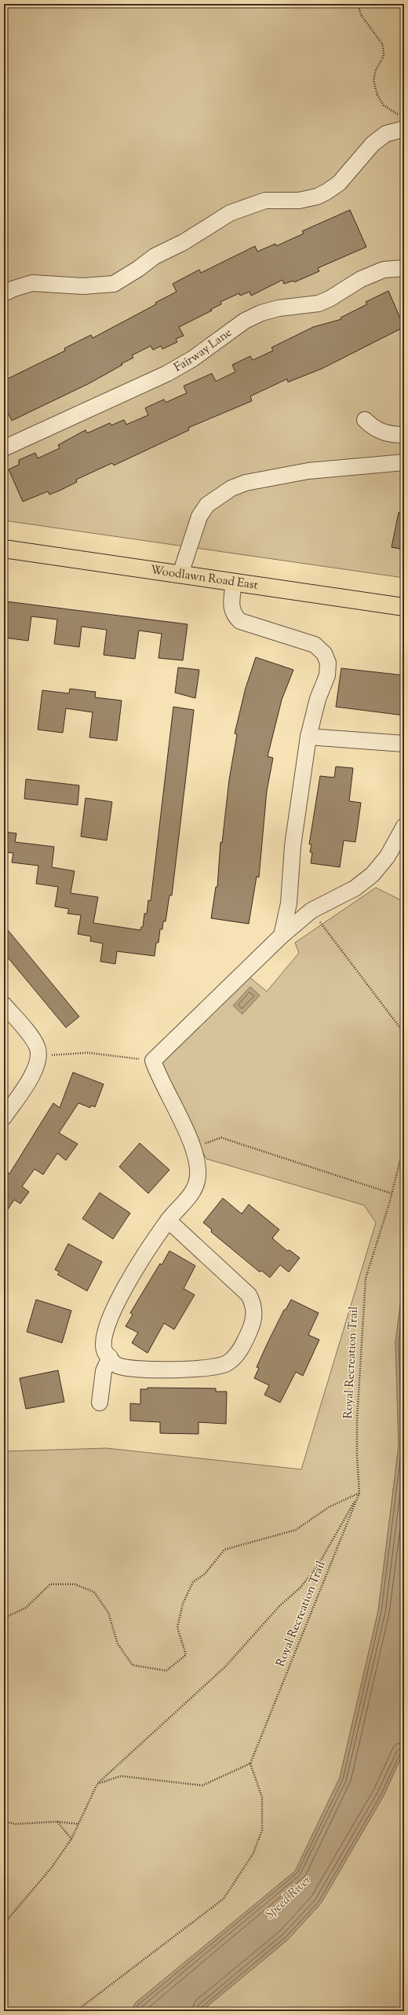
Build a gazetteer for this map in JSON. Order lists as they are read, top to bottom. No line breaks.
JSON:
{"streets":{"main road":["Woodlawn Road East"],"street":["Fairway Lane"],"path":["Royal Recreation Trail"]},"water":["Speed River"]}
